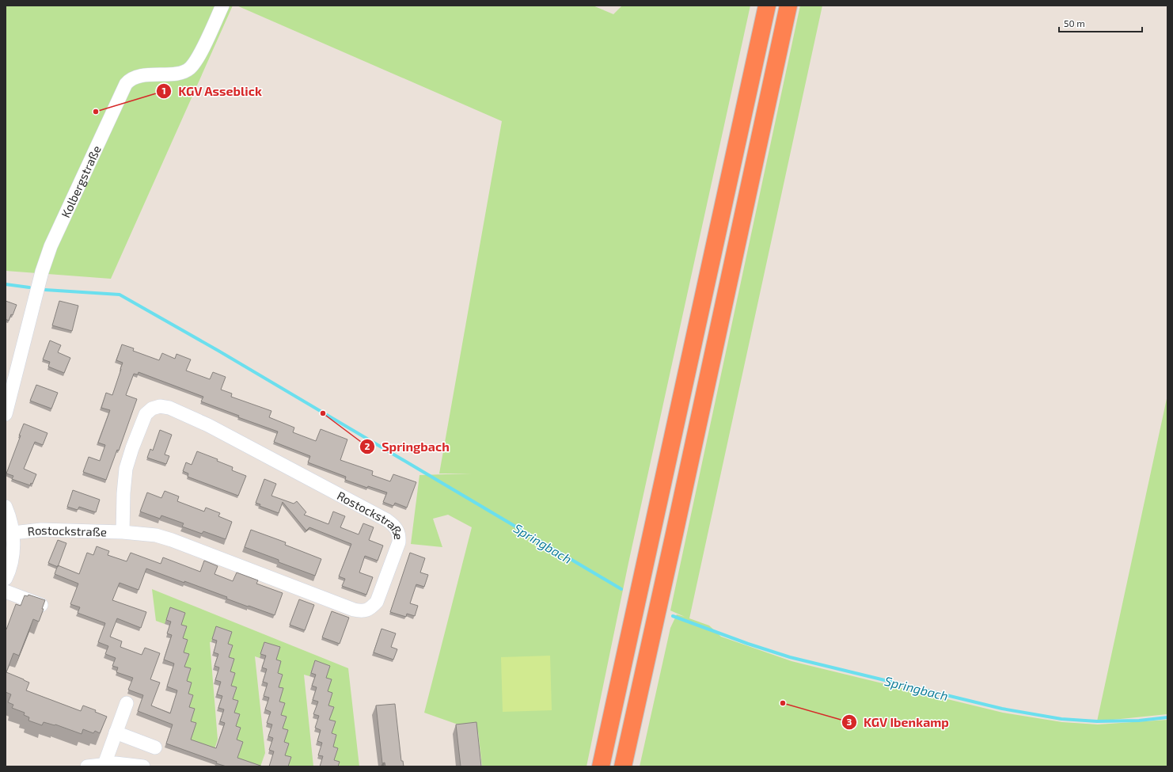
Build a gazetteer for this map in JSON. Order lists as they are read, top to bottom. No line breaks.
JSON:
{"streets":{"street":["Kolbergstraße","Rostockstraße"]},"water":["Springbach"],"places":["KGV Asseblick","Springbach","KGV Ibenkamp"],"scale_bar":"50 m"}
